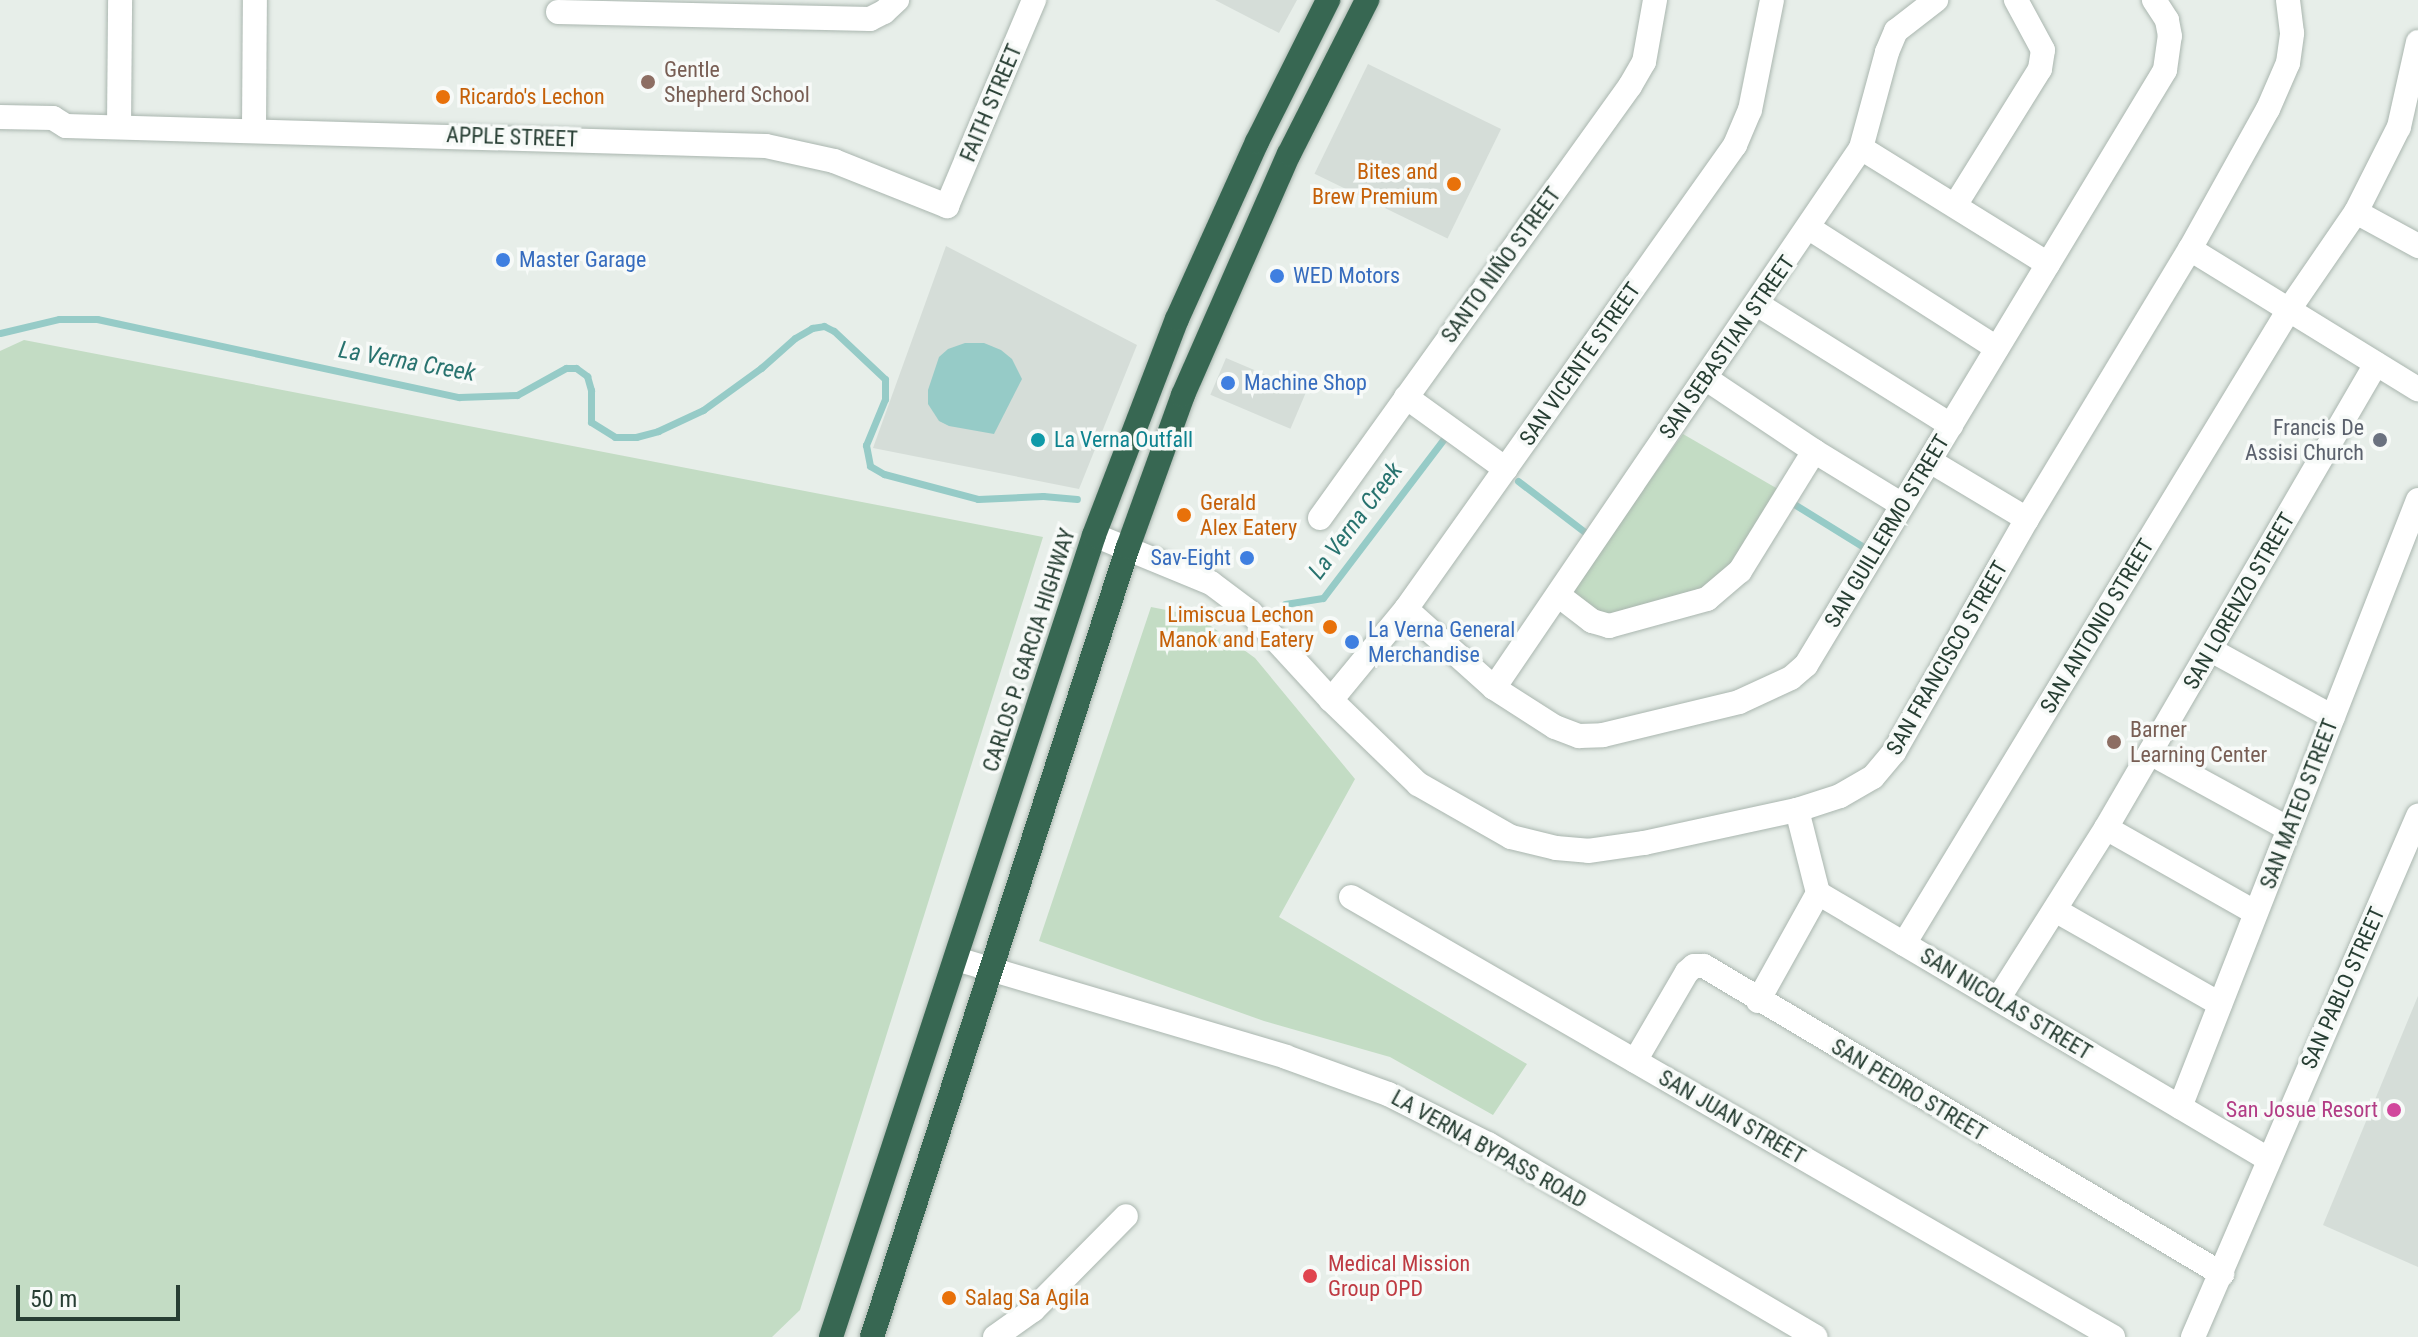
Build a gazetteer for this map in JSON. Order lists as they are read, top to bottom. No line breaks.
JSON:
{"streets":{"highway":["CARLOS P. GARCIA HIGHWAY"],"street":["FAITH STREET","APPLE STREET","SANTO NIÑO STREET","SAN SEBASTIAN STREET","SAN VICENTE STREET","SAN GUILLERMO STREET","SAN LORENZO STREET","SAN ANTONIO STREET","SAN FRANCISCO STREET","SAN MATEO STREET","SAN PABLO STREET","SAN NICOLAS STREET","SAN PEDRO STREET","SAN JUAN STREET","LA VERNA BYPASS ROAD"]},"crossings":[["FAITH STREET","APPLE STREET"],["SAN SEBASTIAN STREET","SAN GUILLERMO STREET"],["SAN VICENTE STREET","SAN GUILLERMO STREET"],["SAN VICENTE STREET","SAN FRANCISCO STREET"],["SAN LORENZO STREET","SAN NICOLAS STREET"],["SAN ANTONIO STREET","SAN NICOLAS STREET"],["CARLOS P. GARCIA HIGHWAY","SAN FRANCISCO STREET"],["CARLOS P. GARCIA HIGHWAY","LA VERNA BYPASS ROAD"],["SAN MATEO STREET","SAN NICOLAS STREET"],["SAN PABLO STREET","SAN NICOLAS STREET"],["SAN PABLO STREET","SAN PEDRO STREET"],["SAN PEDRO STREET","SAN JUAN STREET"]],"water":["La Verna Creek"],"places":["Gentle Shepherd School","Ricardo's Lechon","Bites and Brew Premium","Master Garage","WED Motors","Machine Shop","La Verna Outfall","Francis De Assisi Church","Gerald Alex Eatery","Sav-Eight","Limiscua Lechon Manok and Eatery","La Verna General Merchandise","Barner Learning Center","San Josue Resort","Medical Mission Group OPD","Salag Sa Agila"],"scale_bar":"50 m"}
